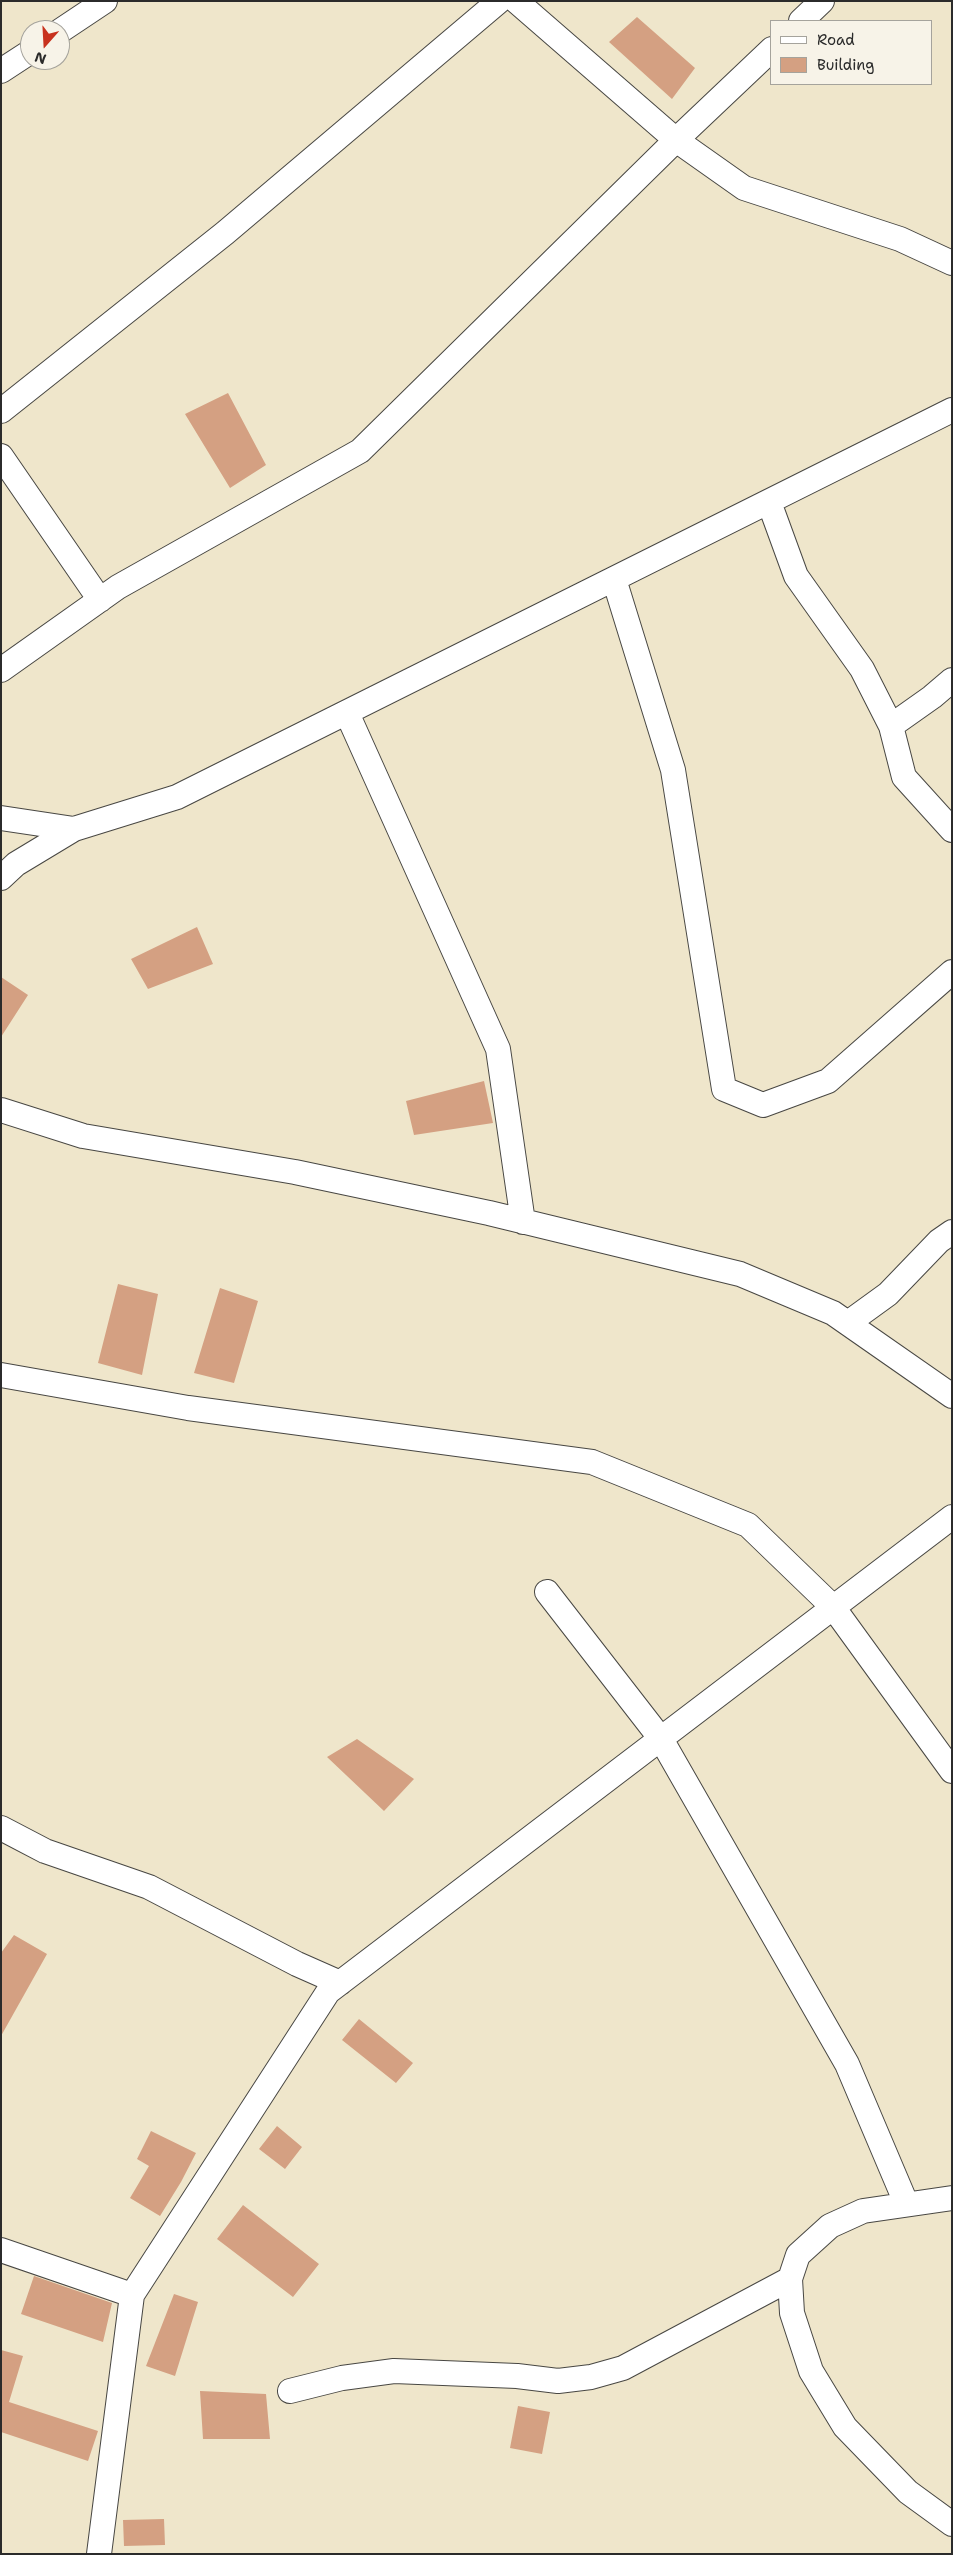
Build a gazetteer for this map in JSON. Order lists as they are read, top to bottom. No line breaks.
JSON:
{"legend":["Road","Building"],"north":"bottom"}
